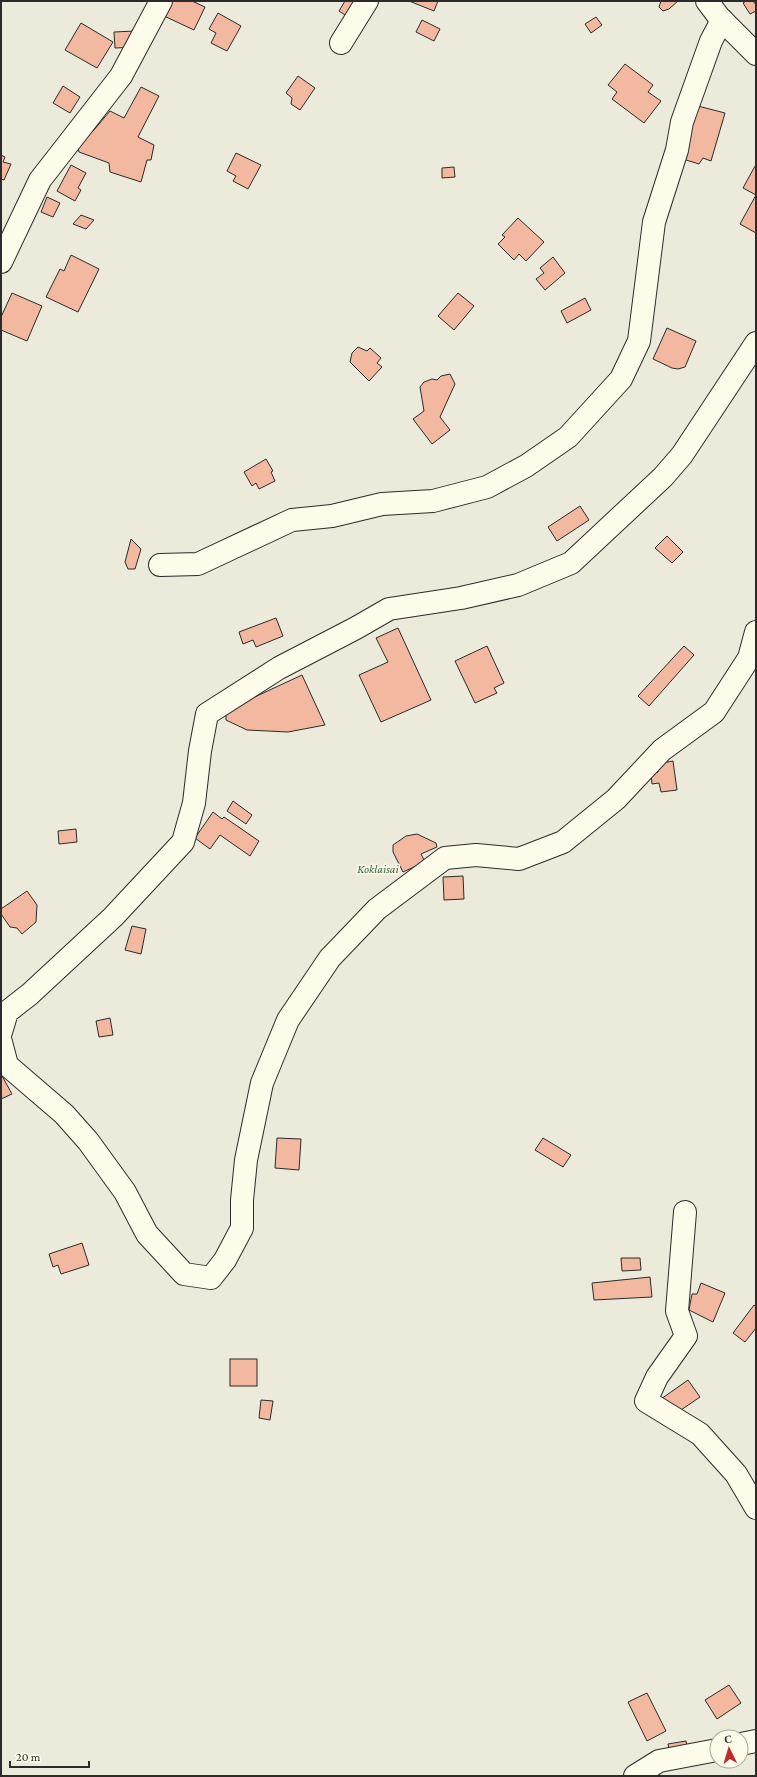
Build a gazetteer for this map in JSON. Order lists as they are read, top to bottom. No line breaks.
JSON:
{"parks":["Koklaisai"],"scale_bar":"20 m","north":"top"}
